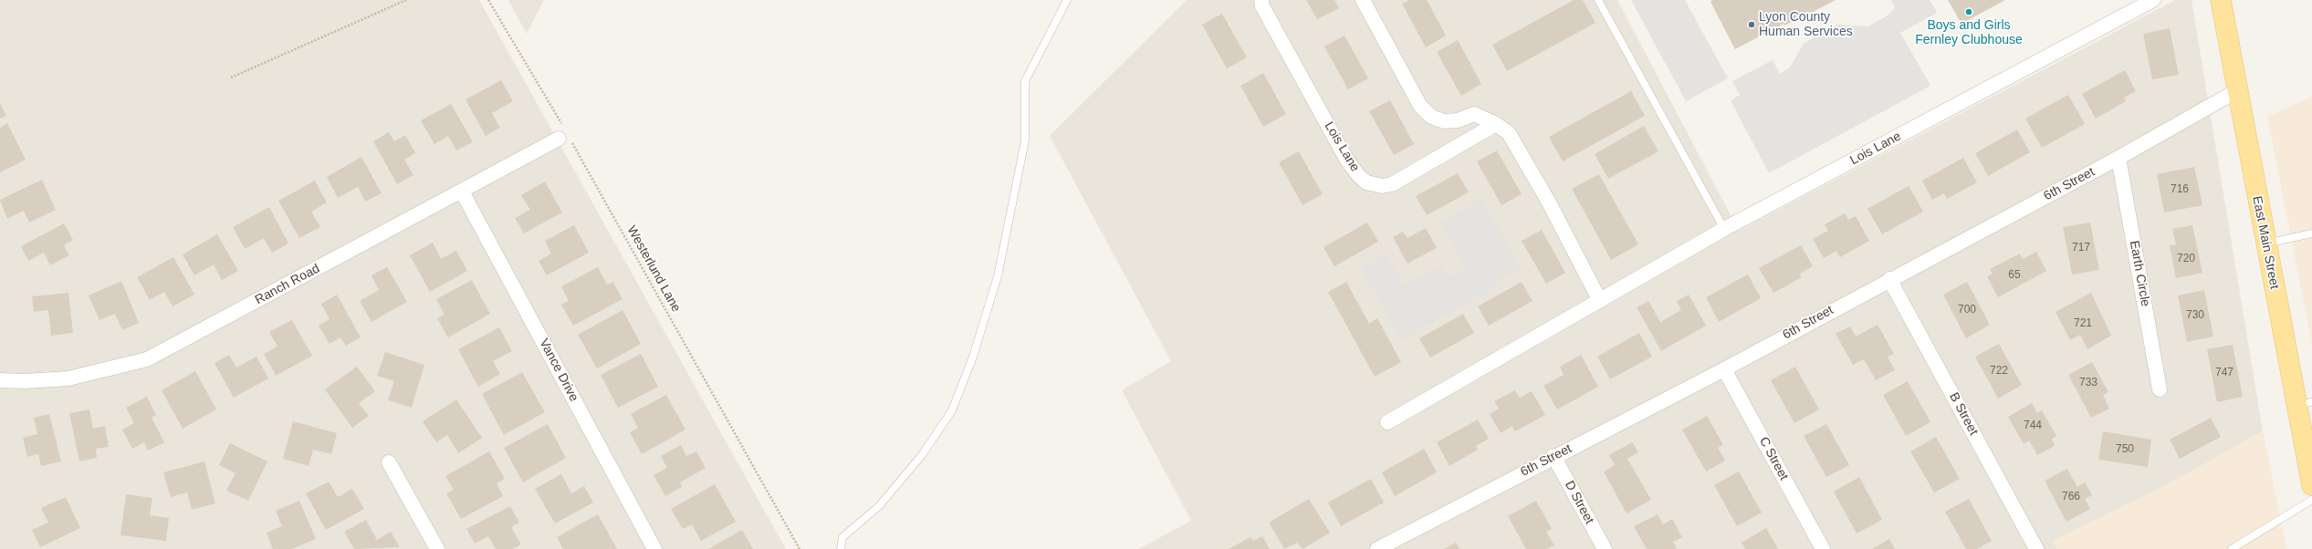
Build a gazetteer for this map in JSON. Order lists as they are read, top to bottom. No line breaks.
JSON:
{"streets":{"main road":["East Main Street"],"street":["Lois Lane","6th Street","Earth Circle","Ranch Road","Vance Drive","B Street","C Street","D Street"],"path":["Westerlund Lane"]},"crossings":[["6th Street","East Main Street"],["6th Street","Earth Circle"],["6th Street","B Street"],["6th Street","C Street"],["6th Street","D Street"],["Westerlund Lane","Ranch Road"],["Ranch Road","Vance Drive"]],"places":["Boys and Girls Fernley Clubhouse","Lyon County Human Services"],"house_numbers":["716","717","720","65","700","730","721","722","747","733","744","750","766"]}
